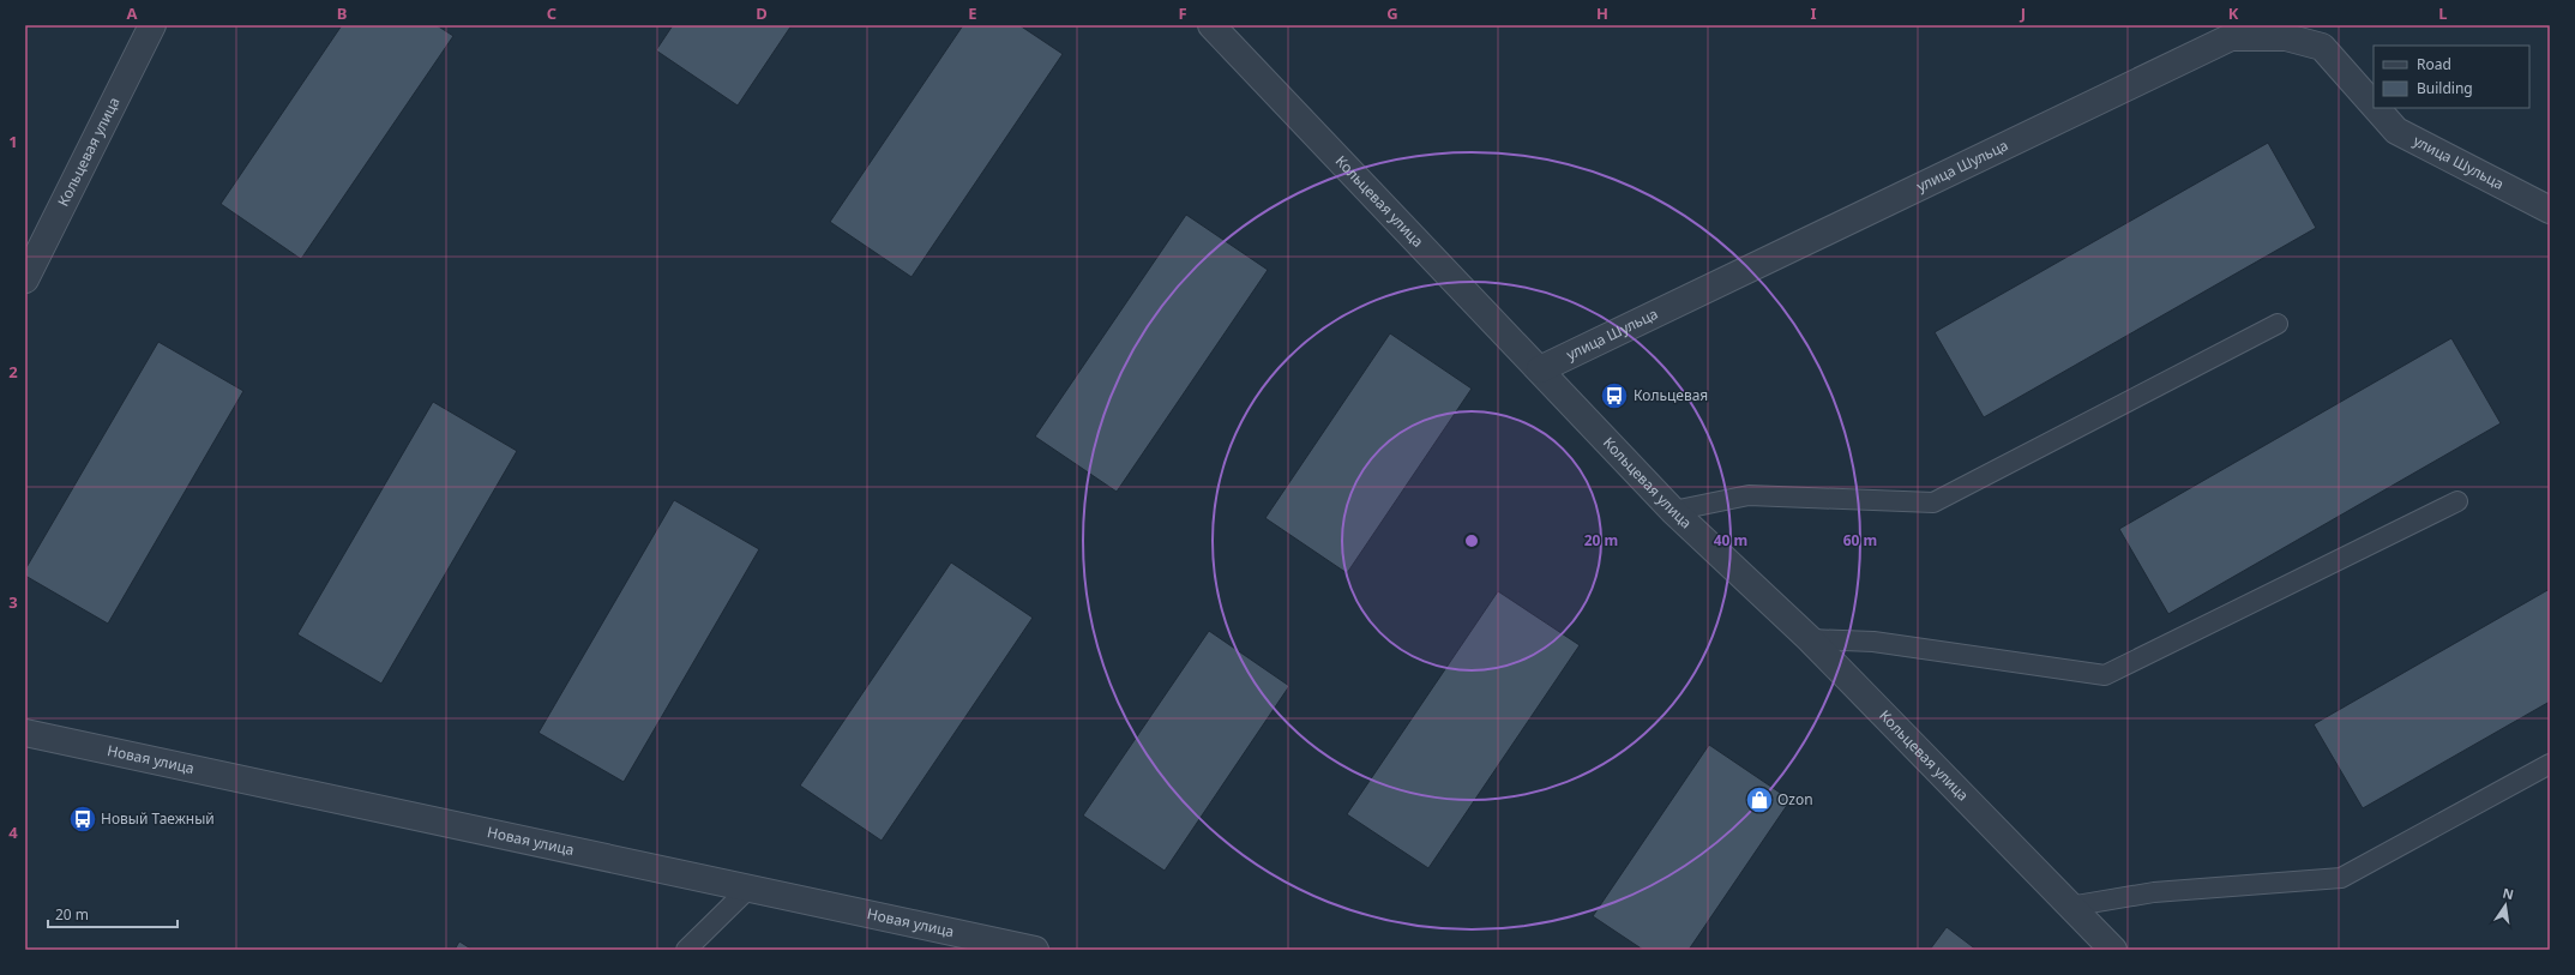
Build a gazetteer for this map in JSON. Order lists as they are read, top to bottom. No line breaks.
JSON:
{"streets":{"street":["Кольцевая улица","улица Шульца","Новая улица"]},"crossings":[["Кольцевая улица","улица Шульца"]],"places":{"bus stop":["Кольцевая","Новый Таежный"],"shop":["Ozon"]},"legend":["Road","Building"],"scale_bar":"20 m","north":"top","grid":{"columns":["A","B","C","D","E","F","G","H","I","J","K","L"],"rows":["1","2","3","4"]},"rings":["20 m","40 m","60 m"]}
